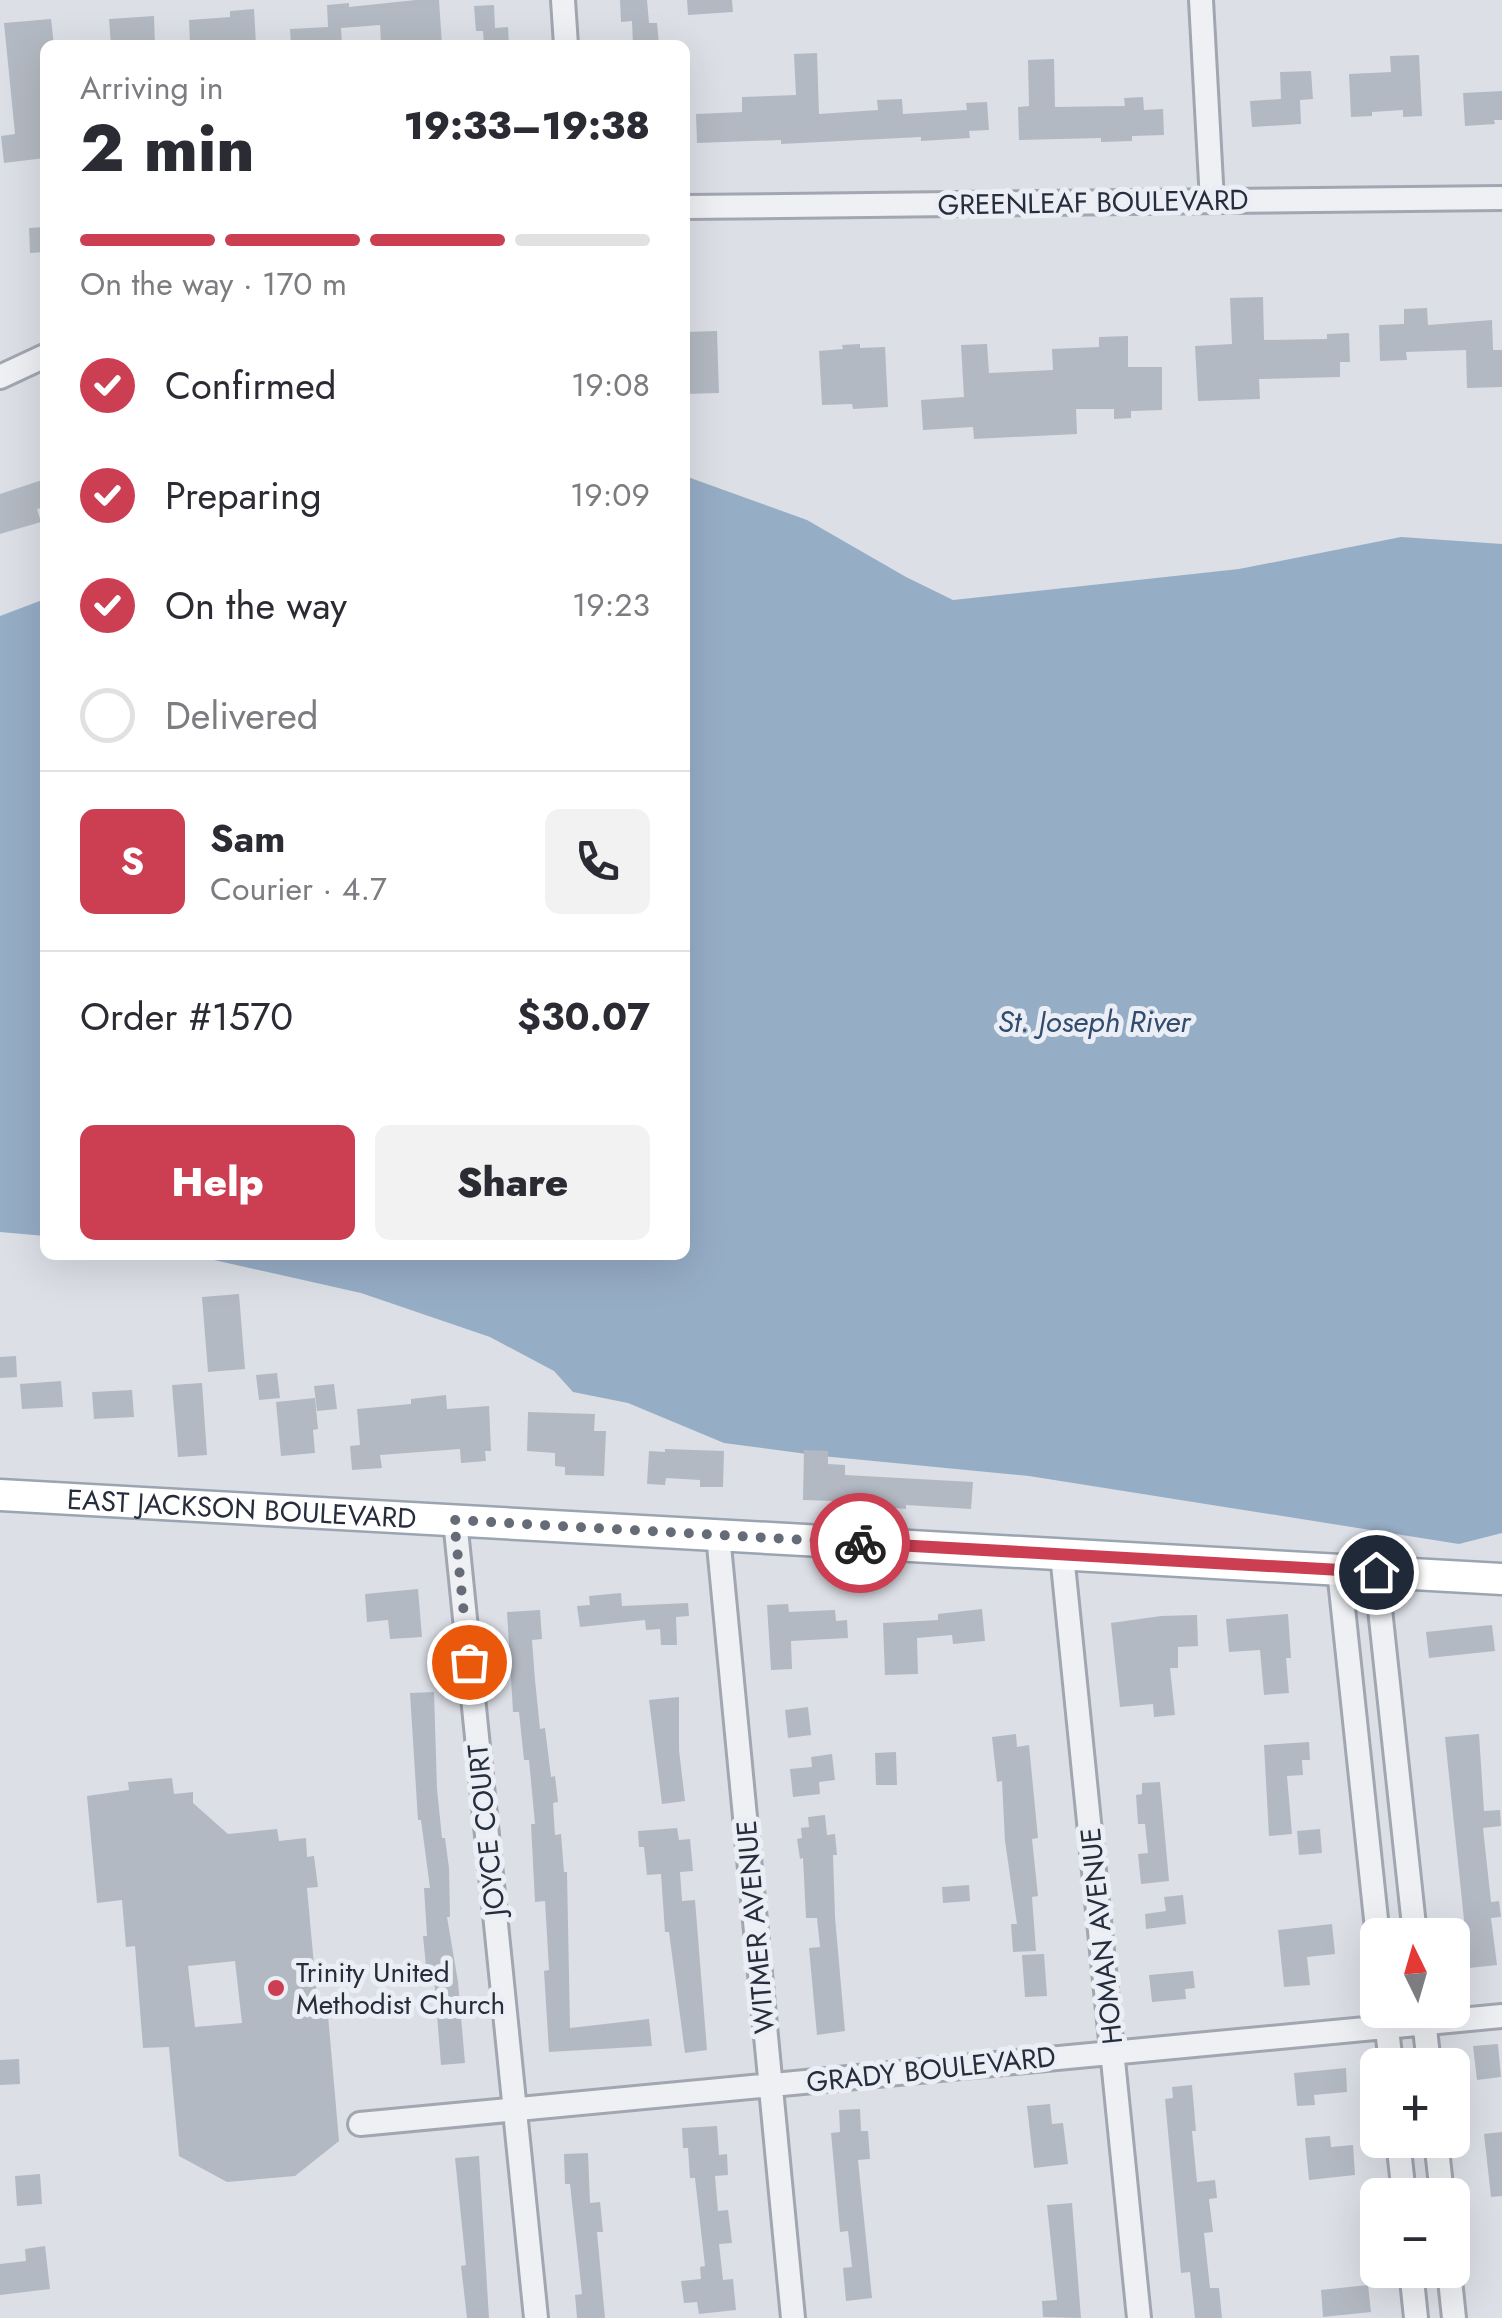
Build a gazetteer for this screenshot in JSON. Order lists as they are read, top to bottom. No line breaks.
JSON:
{"streets":{"main road":["EAST JACKSON BOULEVARD"],"street":["GREENLEAF BOULEVARD","JOYCE COURT","WITMER AVENUE","HOMAN AVENUE","GRADY BOULEVARD"]},"crossings":[["EAST JACKSON BOULEVARD","JOYCE COURT"],["EAST JACKSON BOULEVARD","WITMER AVENUE"],["EAST JACKSON BOULEVARD","HOMAN AVENUE"],["JOYCE COURT","GRADY BOULEVARD"],["WITMER AVENUE","GRADY BOULEVARD"],["HOMAN AVENUE","GRADY BOULEVARD"]],"water":["St. Joseph River"],"places":["Trinity United Methodist Church"],"north":"top","page":{"heading":["2 min","Arriving in","19:33–19:38"],"panel":["Sam","Courier · 4.7","Order #1570","$30.07"],"bar":"On the way · 170 m","list":[["Confirmed","19:08"],["Preparing","19:09"],["On the way","19:23"],"Delivered"],"round":"S","buttons":["Help","Share"],"map_buttons":["+","−"]}}
